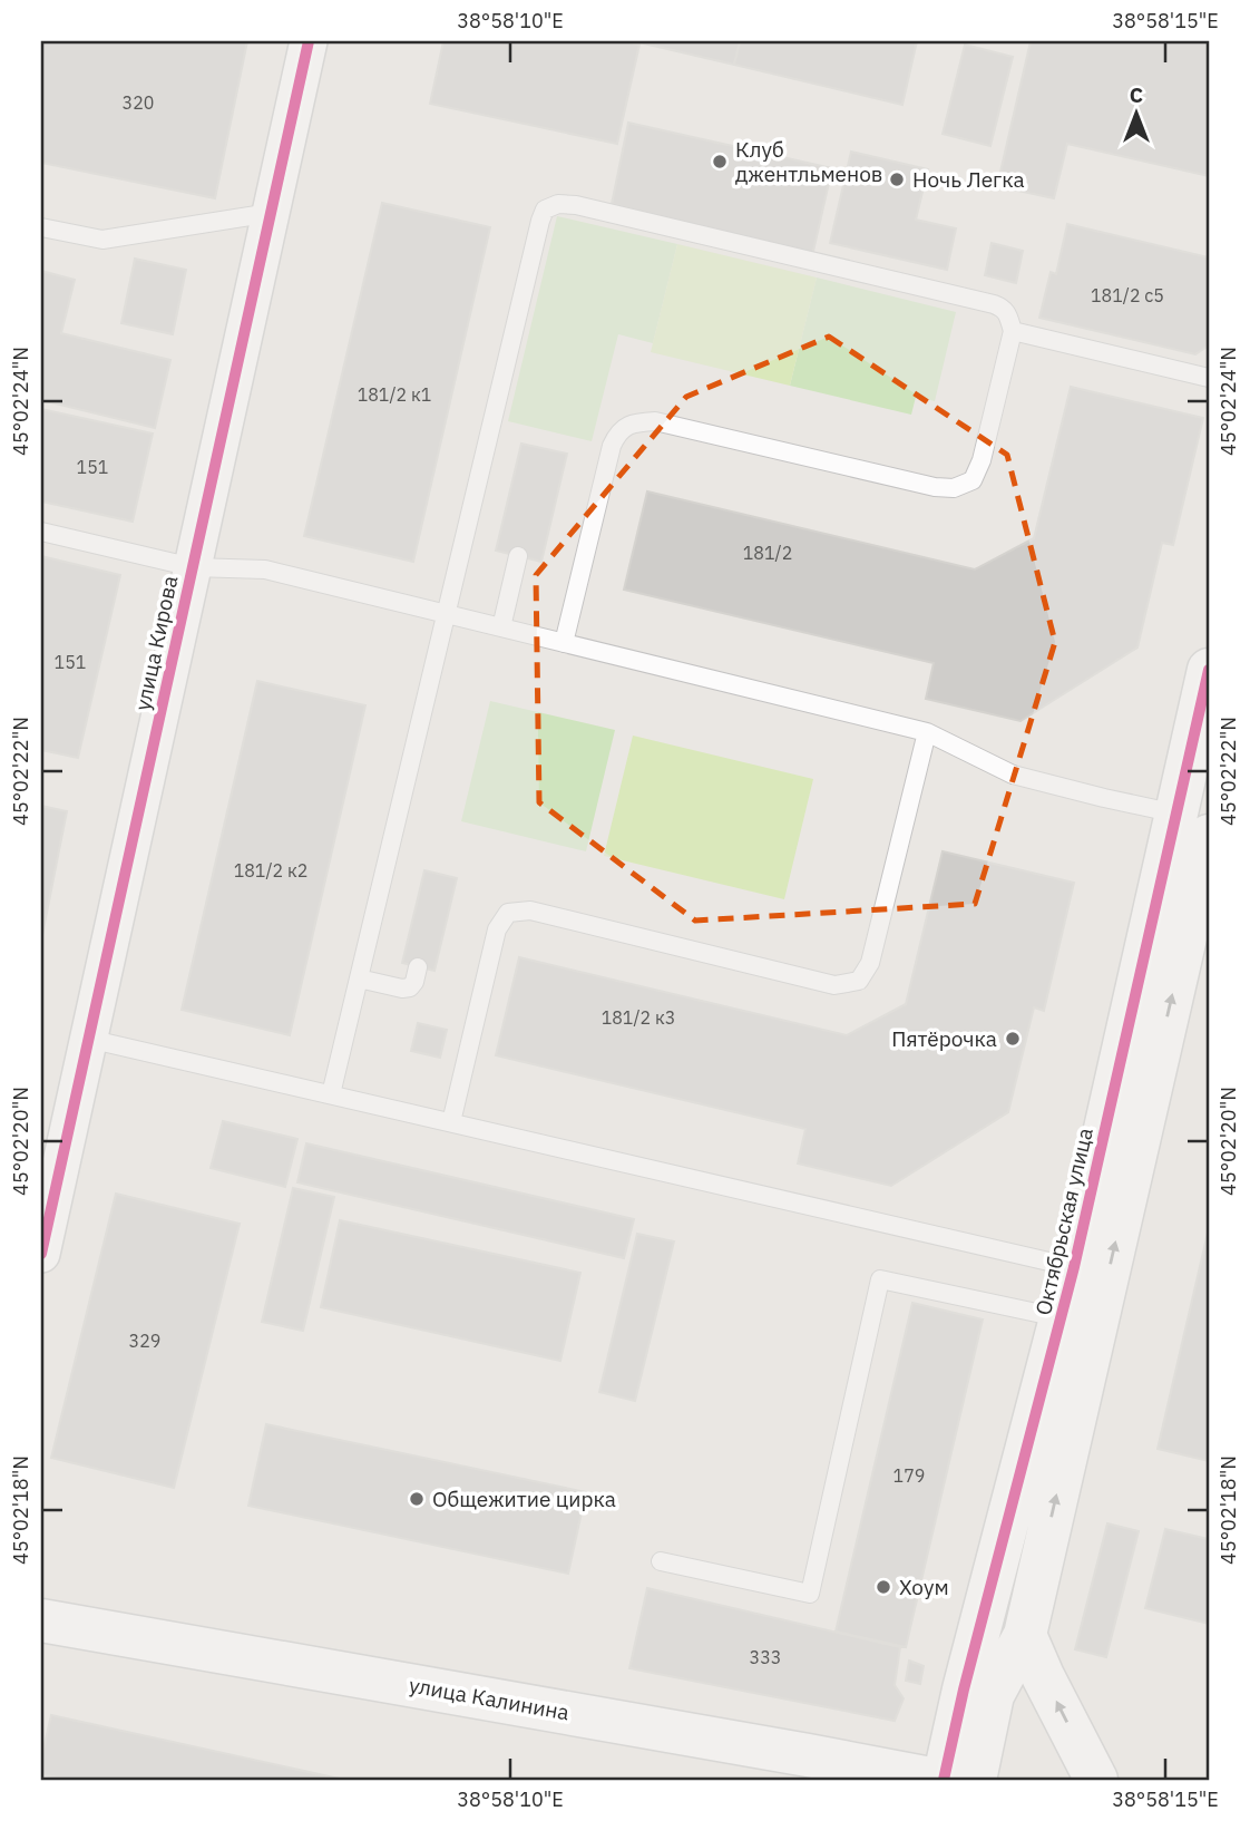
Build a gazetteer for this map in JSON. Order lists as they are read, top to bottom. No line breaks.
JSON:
{"streets":{"street":["улица Кирова","Октябрьская улица","улица Калинина"]},"places":["Клуб джентльменов","Ночь Легка","Пятёрочка","Общежитие цирка","Хоум"],"house_numbers":["320","181/2 с5","181/2 к1","151","181/2","151","181/2 к2","181/2 к3","329","179","333"],"north":"top","coordinates":["38°58'10\"E","38°58'15\"E","45°02'24\"N","45°02'22\"N","45°02'20\"N","45°02'18\"N"]}
